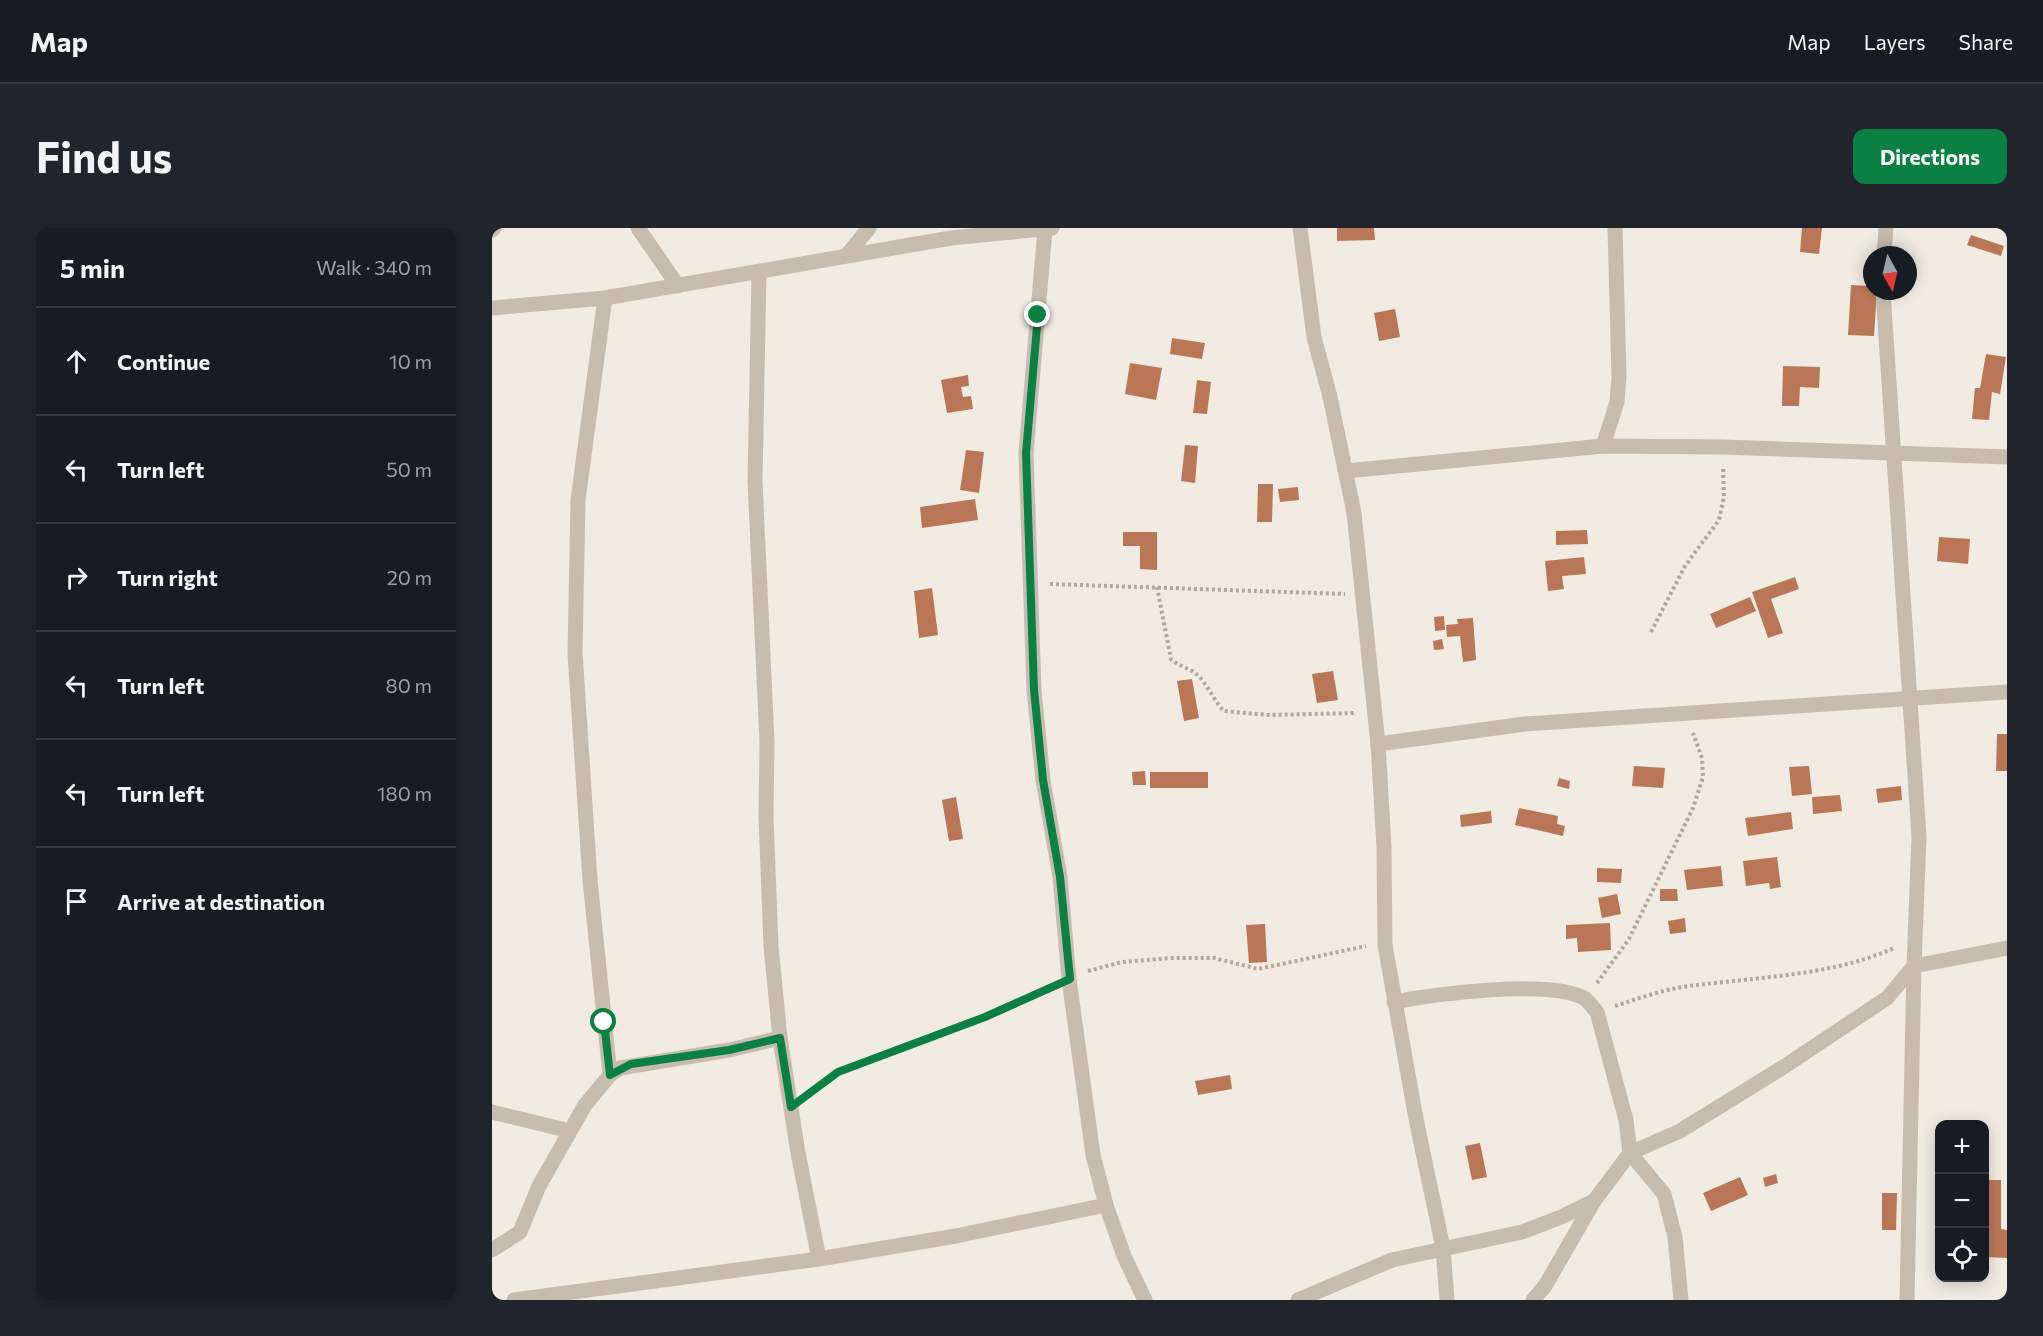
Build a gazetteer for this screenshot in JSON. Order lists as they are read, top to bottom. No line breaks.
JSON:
{"north":"bottom","page":{"header":"Map","nav":["Map","Layers","Share"],"buttons":"Directions","title":"Find us","heading":["5 min","Walk · 340 m"],"list":[["Continue","10 m"],["Turn left","50 m"],["Turn right","20 m"],["Turn left","80 m"],["Turn left","180 m"],"Arrive at destination"],"map_buttons":["+","−"]}}
